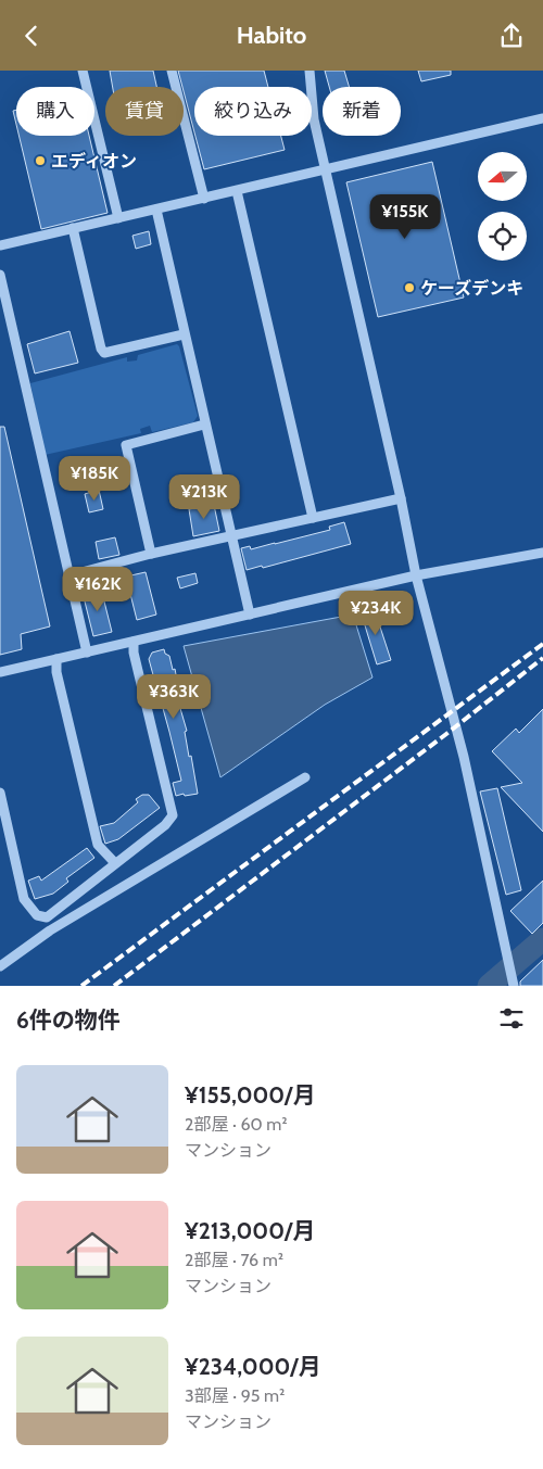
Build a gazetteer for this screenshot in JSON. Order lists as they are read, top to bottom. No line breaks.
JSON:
{"places":["エディオン","ケーズデンキ"],"north":"left","page":{"header":"Habito","chip":["購入","賃貸","絞り込み","新着"],"price":["¥155K","¥185K","¥213K","¥162K","¥234K","¥363K"],"heading":"6件の物件","list":[{"name":"¥155,000/月","note":"2部屋 · 60 m² · マンション"},{"name":"¥213,000/月","note":"2部屋 · 76 m² · マンション"},{"name":"¥234,000/月","note":"3部屋 · 95 m² · マンション"}]}}
